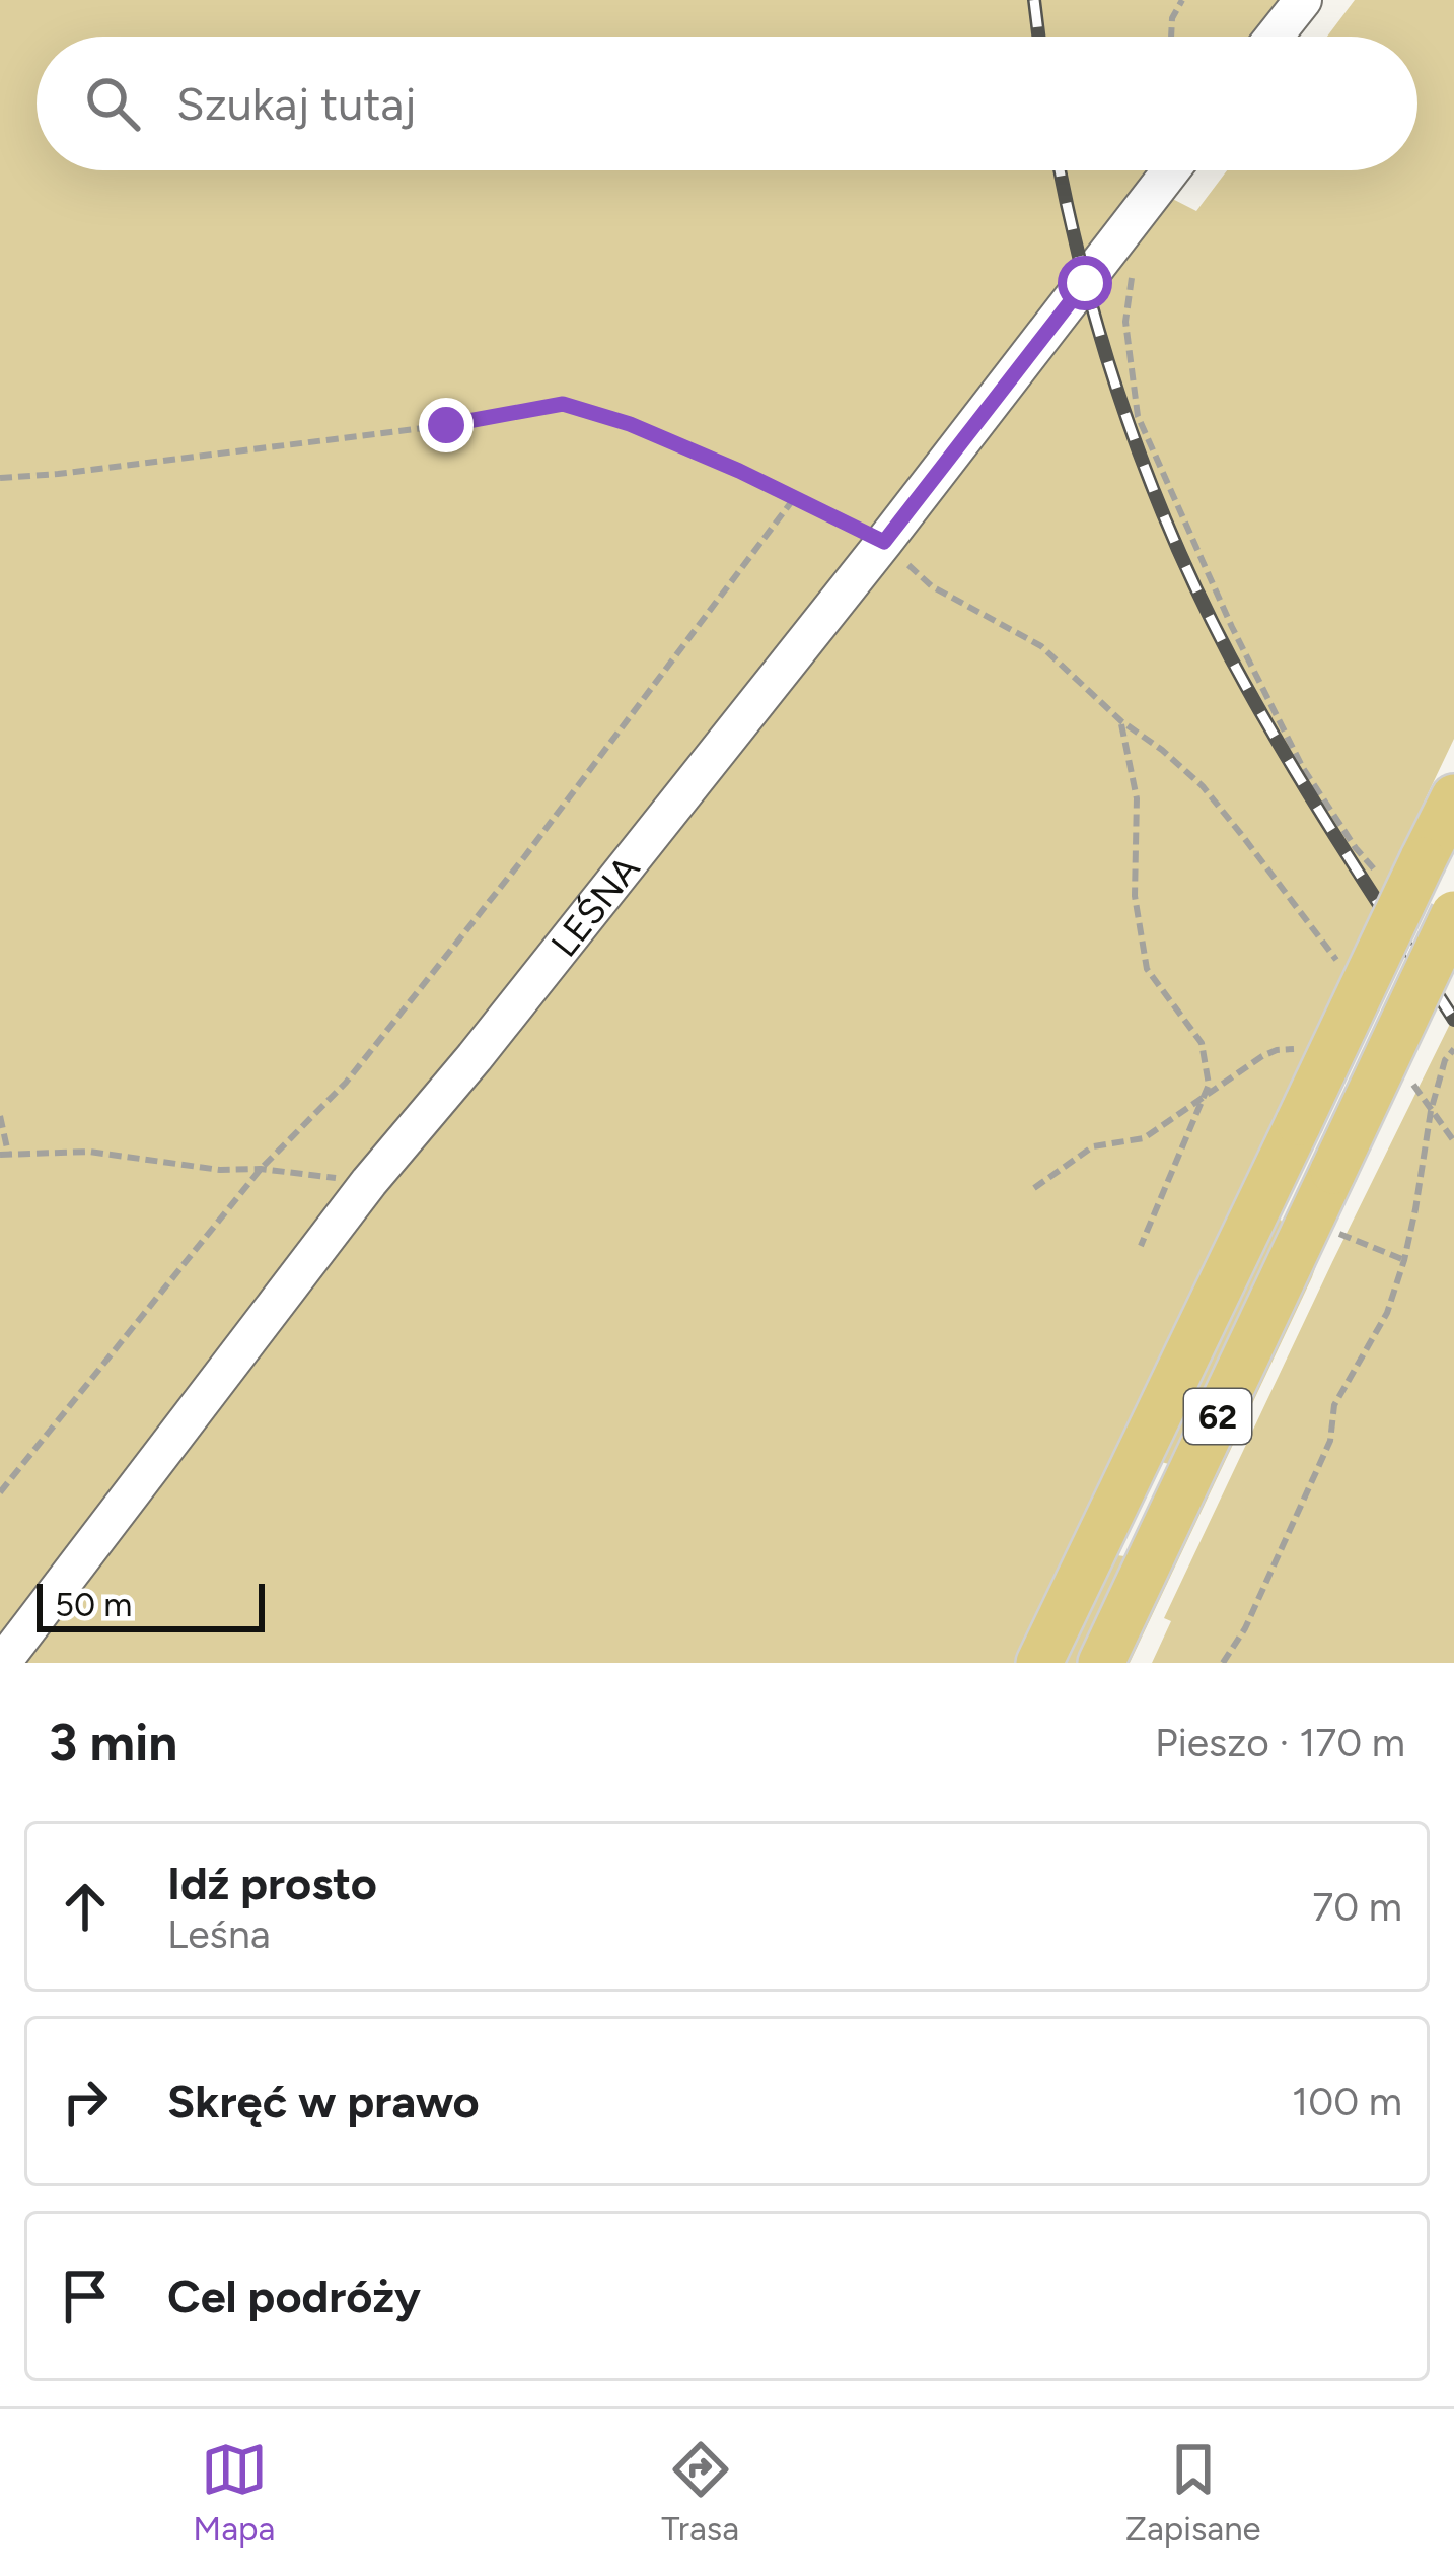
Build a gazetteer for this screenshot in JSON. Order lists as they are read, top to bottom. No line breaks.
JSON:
{"streets":{"main road":["62"],"street":["LEŚNA"]},"scale_bar":"50 m","page":{"search":"Szukaj tutaj","scale":"50 m","heading":["3 min","Pieszo · 170 m"],"list":[["Idź prosto","Leśna","70 m"],["Skręć w prawo","100 m"],"Cel podróży"],"nav":["Mapa","Trasa","Zapisane"]}}
